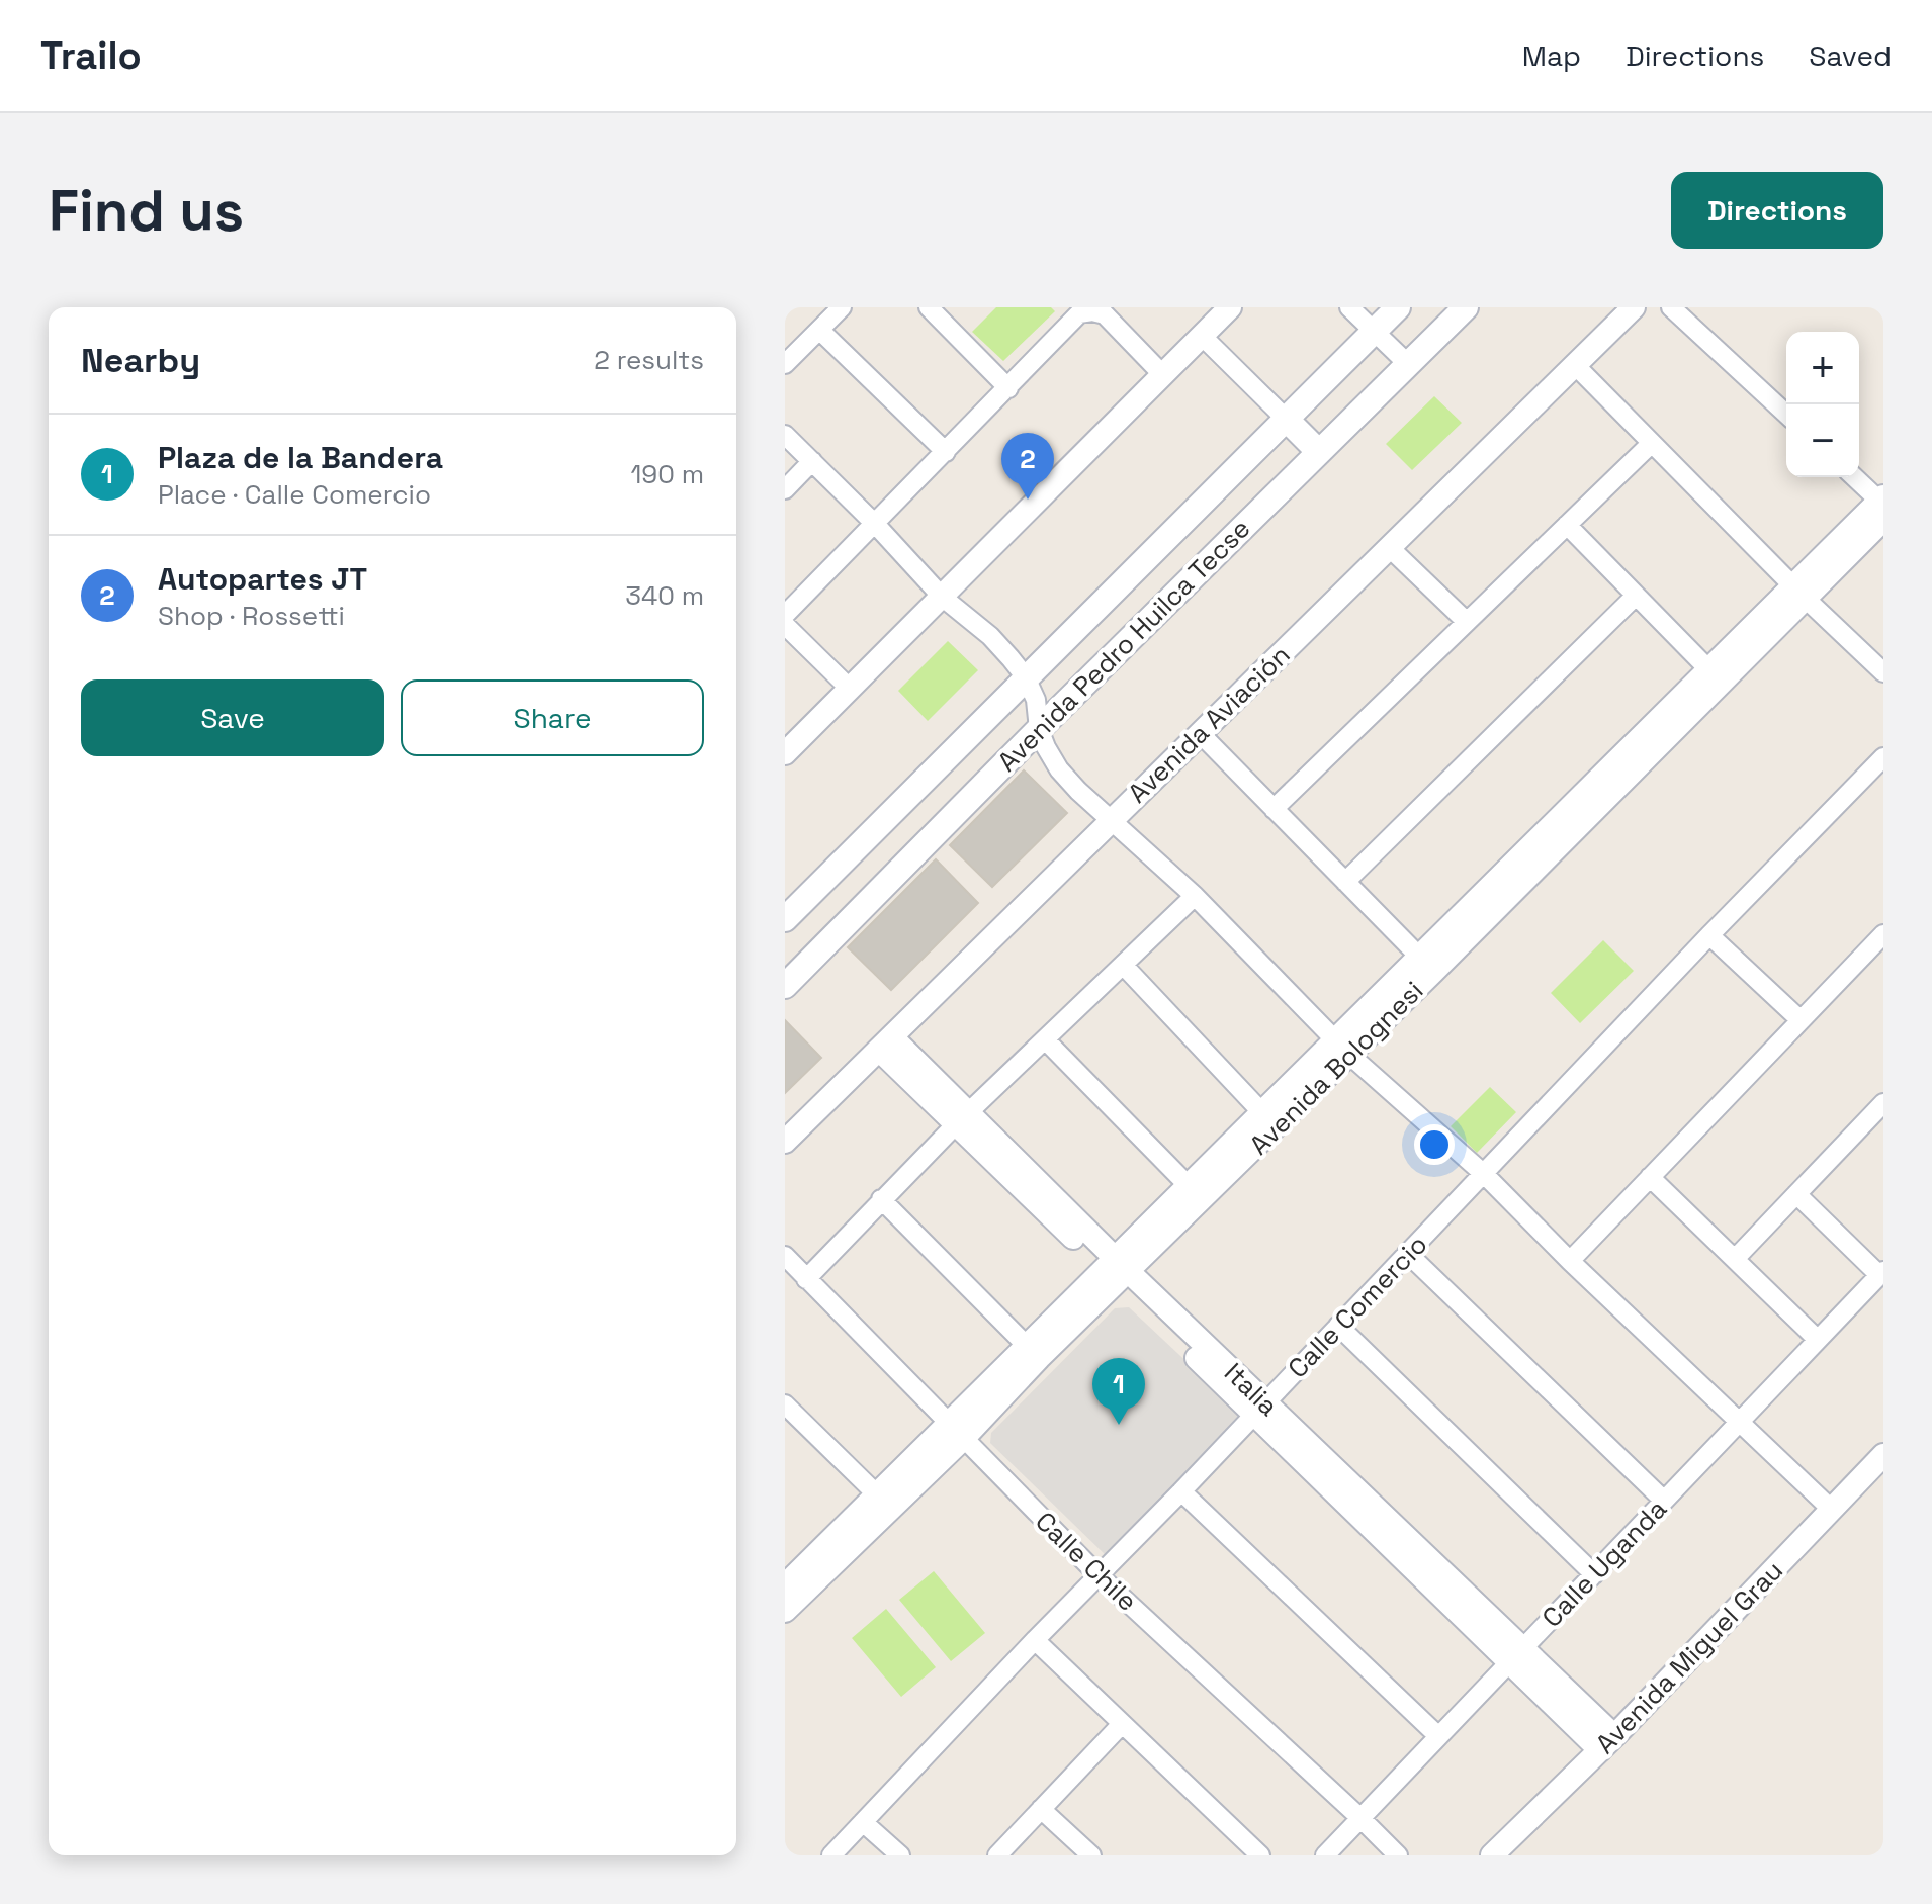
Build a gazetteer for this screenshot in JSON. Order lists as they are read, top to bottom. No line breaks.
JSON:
{"streets":{"main road":["Avenida Pedro Huilca Tecse"],"street":["Avenida Aviación","Avenida Bolognesi","Calle Comercio","Italia","Calle Chile","Calle Uganda","Avenida Miguel Grau"]},"crossings":[["Avenida Aviación","Italia"],["Avenida Bolognesi","Italia"],["Avenida Bolognesi","Calle Chile"],["Calle Comercio","Italia"],["Calle Comercio","Calle Chile"],["Italia","Calle Uganda"],["Italia","Avenida Miguel Grau"],["Calle Chile","Calle Uganda"]],"page":{"header":"Trailo","nav":["Map","Directions","Saved"],"buttons":["Directions",["Save","Share"]],"title":"Find us","heading":["Nearby","2 results"],"map_buttons":["+","−"],"list":[{"mark":"1","name":"Plaza de la Bandera","note":"Place · Calle Comercio","value":"190 m"},{"mark":"2","name":"Autopartes JT","note":"Shop · Rossetti","value":"340 m"}],"pins":["2","1"]}}
